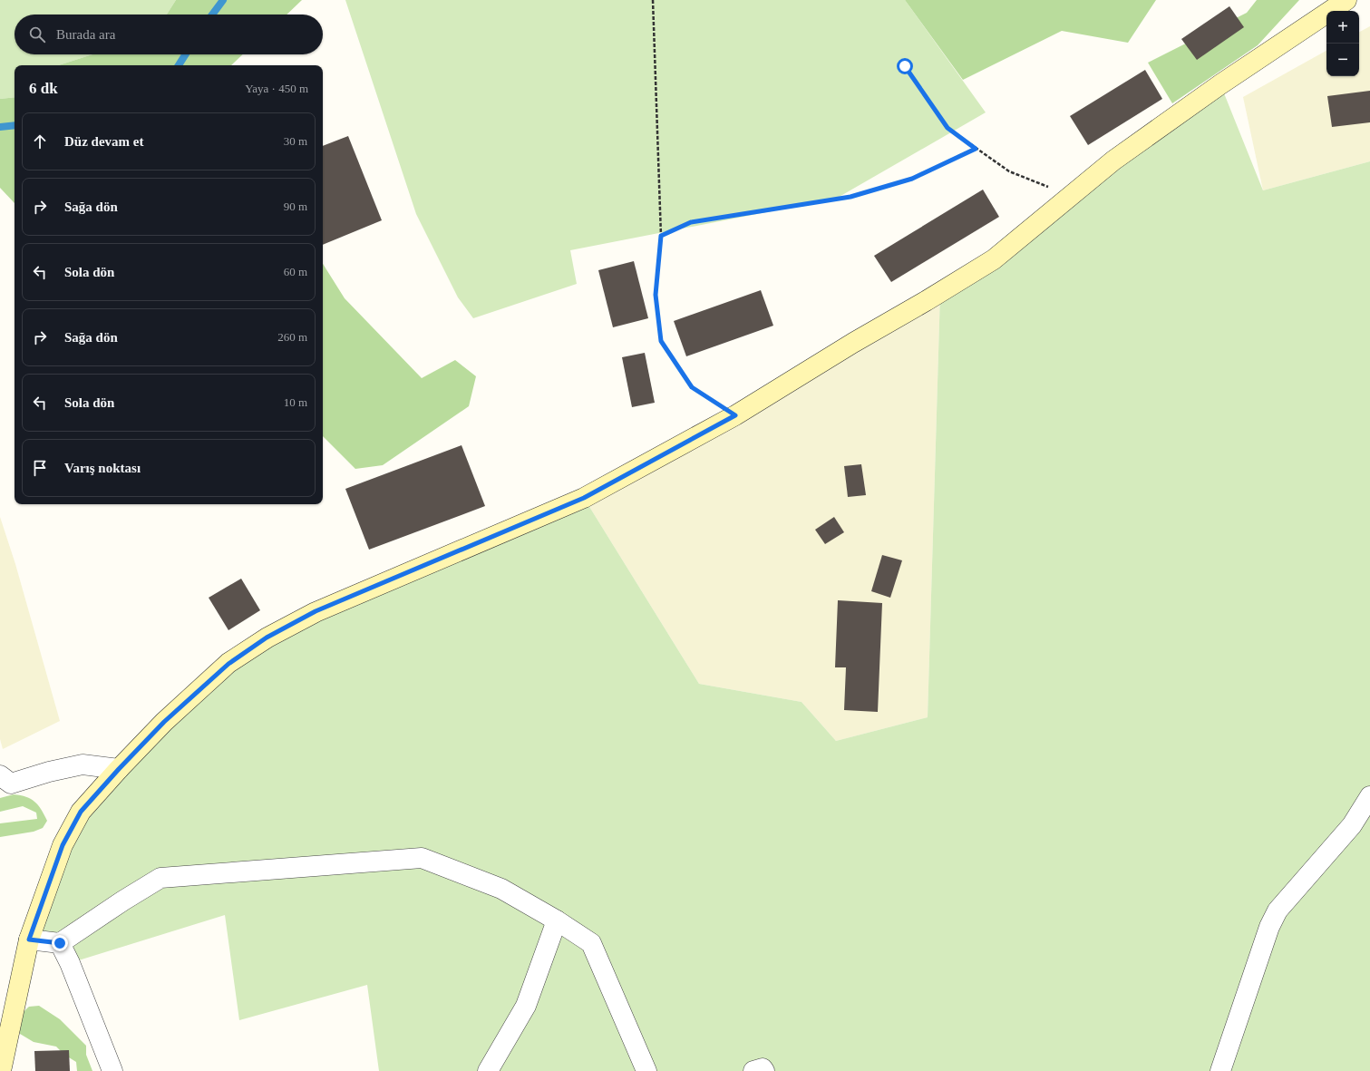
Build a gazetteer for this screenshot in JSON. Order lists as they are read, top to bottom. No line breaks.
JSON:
{"page":{"map_buttons":["+","−"],"search":"Burada ara","heading":["6 dk","Yaya · 450 m"],"list":[["Düz devam et","30 m"],["Sağa dön","90 m"],["Sola dön","60 m"],["Sağa dön","260 m"],["Sola dön","10 m"],"Varış noktası"]}}
